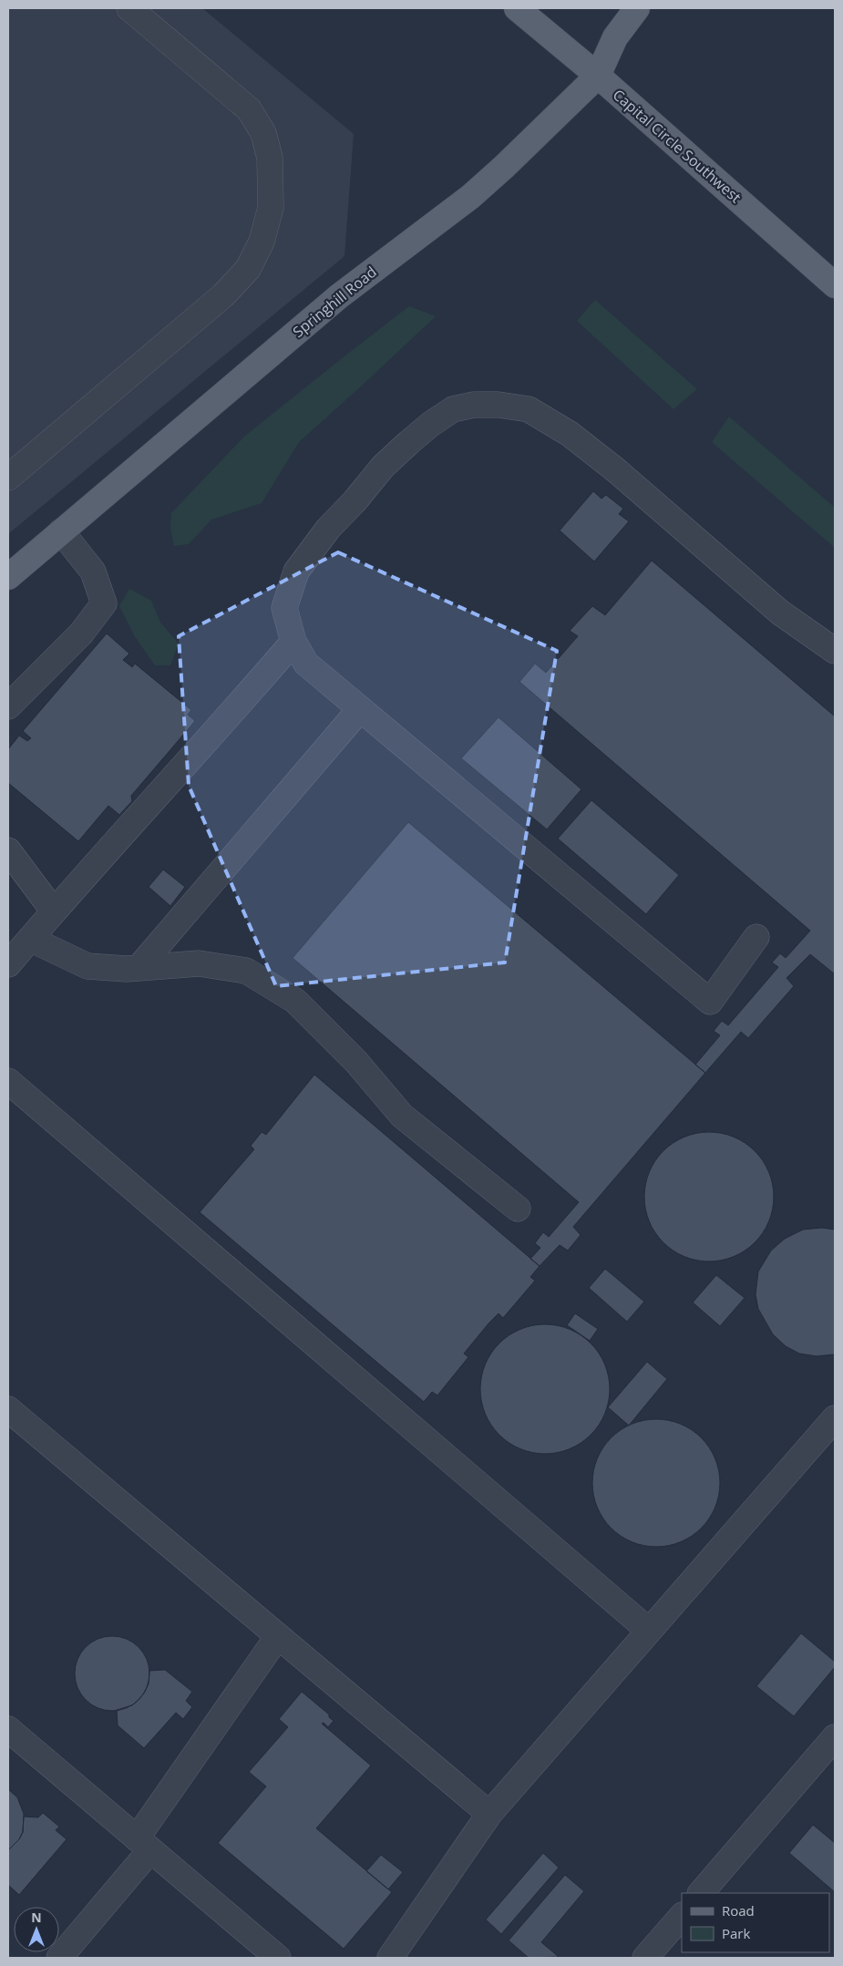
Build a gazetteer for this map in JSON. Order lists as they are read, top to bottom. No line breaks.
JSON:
{"streets":{"main road":["Capital Circle Southwest","Springhill Road"]},"crossings":[["Capital Circle Southwest","Springhill Road"]],"legend":["Road","Park"],"north":"top"}
